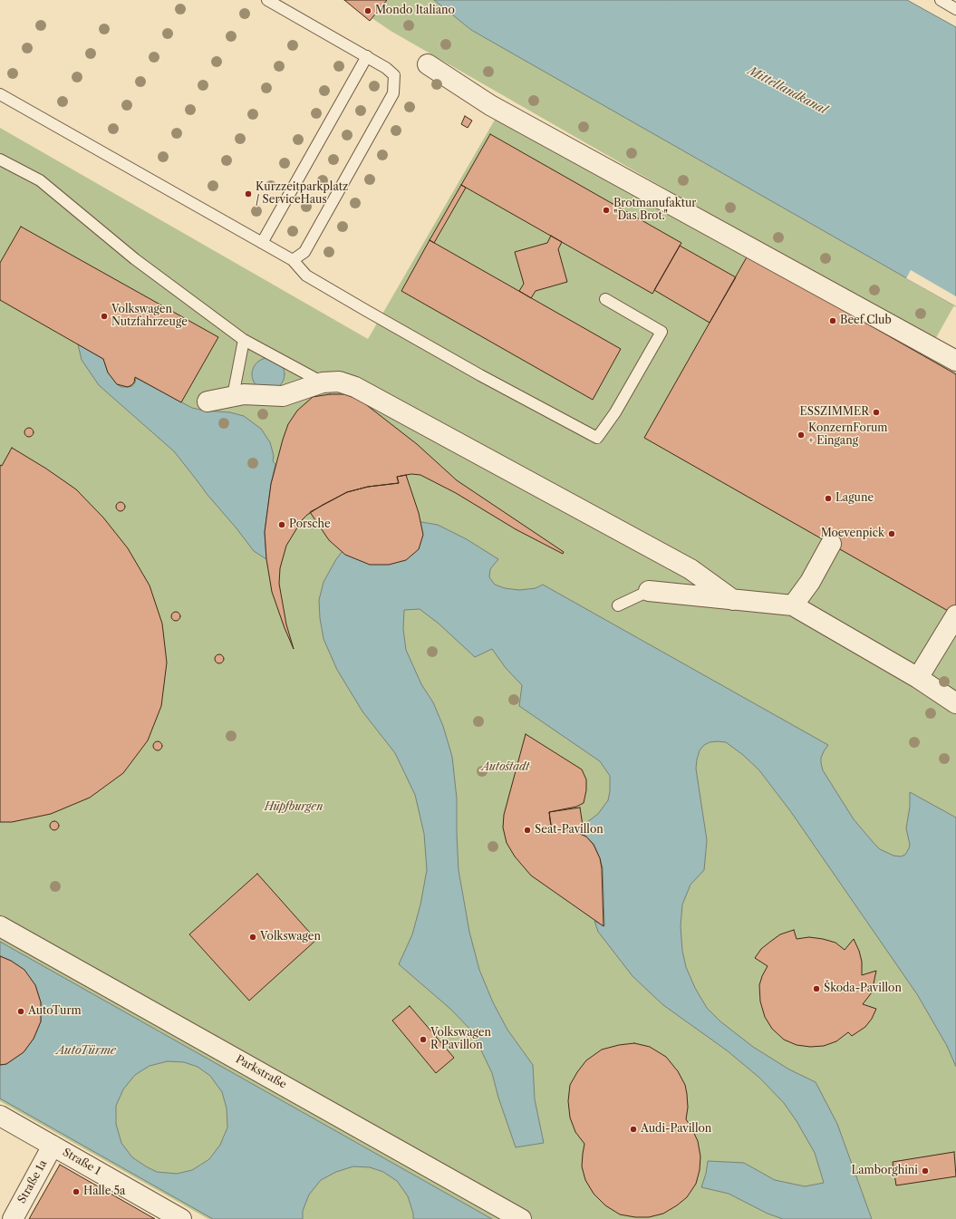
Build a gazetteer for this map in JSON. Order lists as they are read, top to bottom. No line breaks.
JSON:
{"streets":{"street":["Parkstraße","Straße 1","Straße 1a"]},"crossings":[["Straße 1","Straße 1a"]],"water":["Mittellandkanal","AutoTürme"],"parks":["Autostadt","Hüpfburgen"],"places":["Mondo Italiano","Kurzzeitparkplatz / ServiceHaus","Brotmanufaktur \"Das Brot.\"","Volkswagen Nutzfahrzeuge","Beef Club","ESSZIMMER","KonzernForum + Eingang","Lagune","Porsche","Moevenpick","Seat-Pavillon","Volkswagen","Škoda-Pavillon","AutoTurm","Volkswagen R Pavillon","Audi-Pavillon","Lamborghini","Halle 5a"]}
